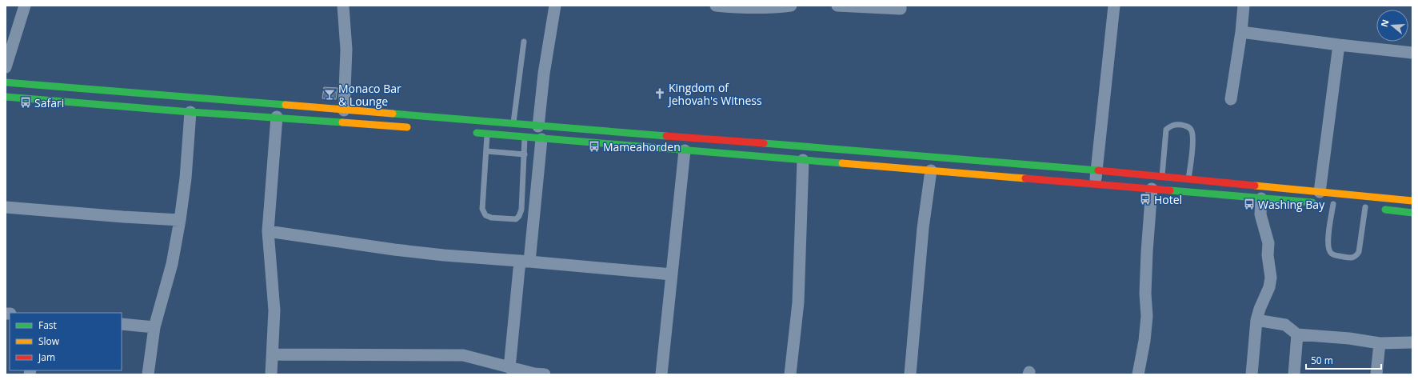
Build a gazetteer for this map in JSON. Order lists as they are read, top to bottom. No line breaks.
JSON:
{"places":{"church":["Kingdom of Jehovah's Witness"],"bar":["Monaco Bar & Lounge"],"bus stop":["Safari","Mameahorden","Hotel","Washing Bay"]},"legend":["Fast","Slow","Jam"],"scale_bar":"50 m","north":"left"}
